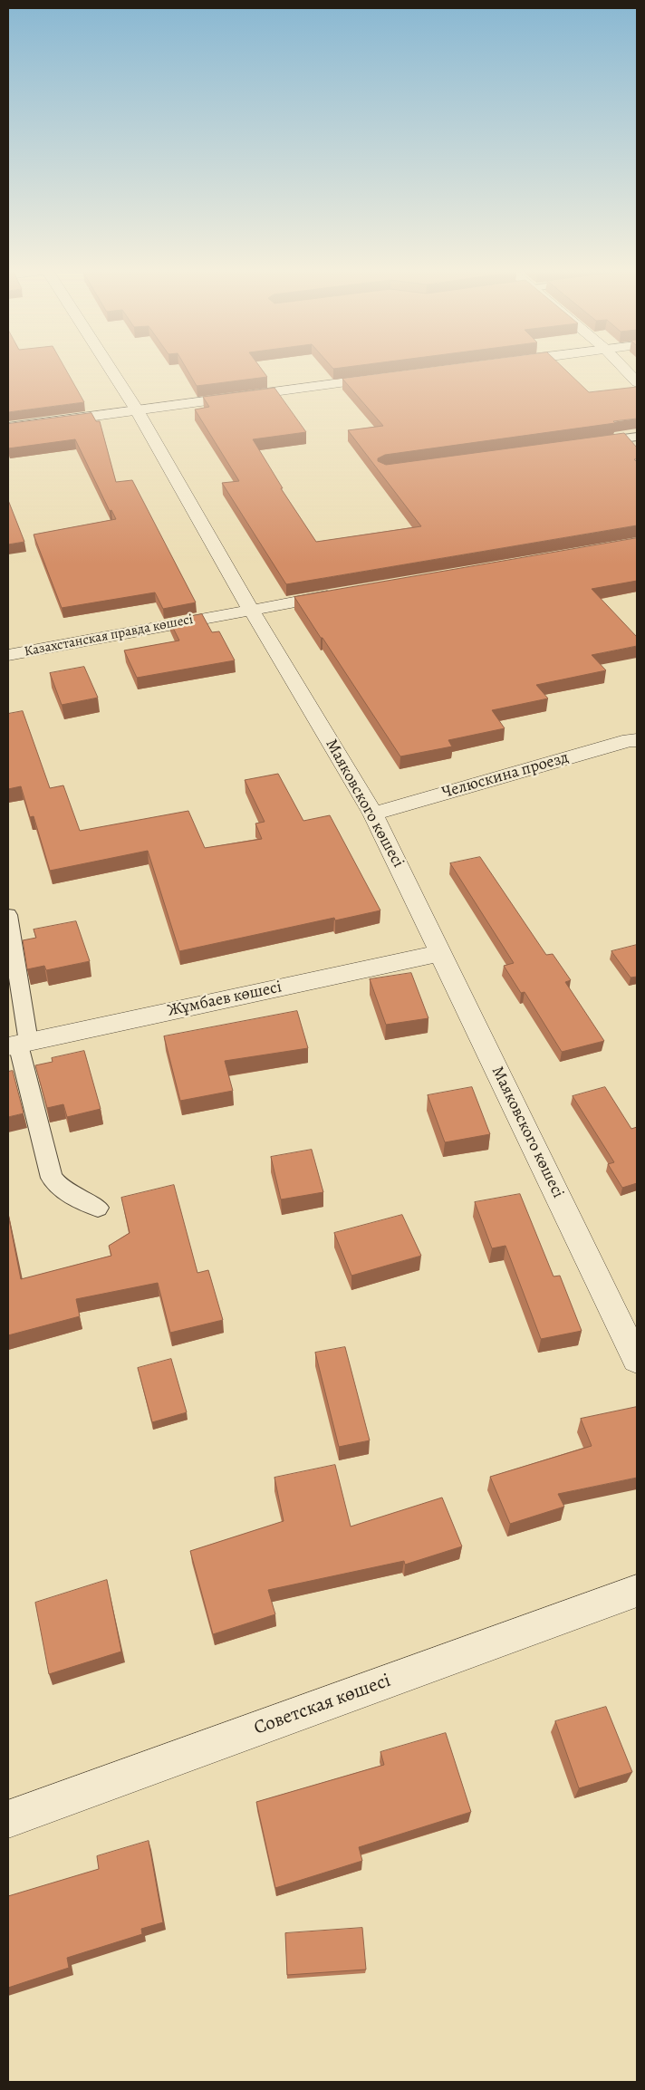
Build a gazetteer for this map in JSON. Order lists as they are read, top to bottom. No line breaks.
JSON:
{"streets":{"street":["Казахстанская правда көшесі","Челюскина проезд","Маяковского көшесі","Жұмбаев көшесі","Советская көшесі"]},"crossings":[["Казахстанская правда көшесі","Маяковского көшесі"],["Челюскина проезд","Маяковского көшесі"],["Маяковского көшесі","Жұмбаев көшесі"]]}
